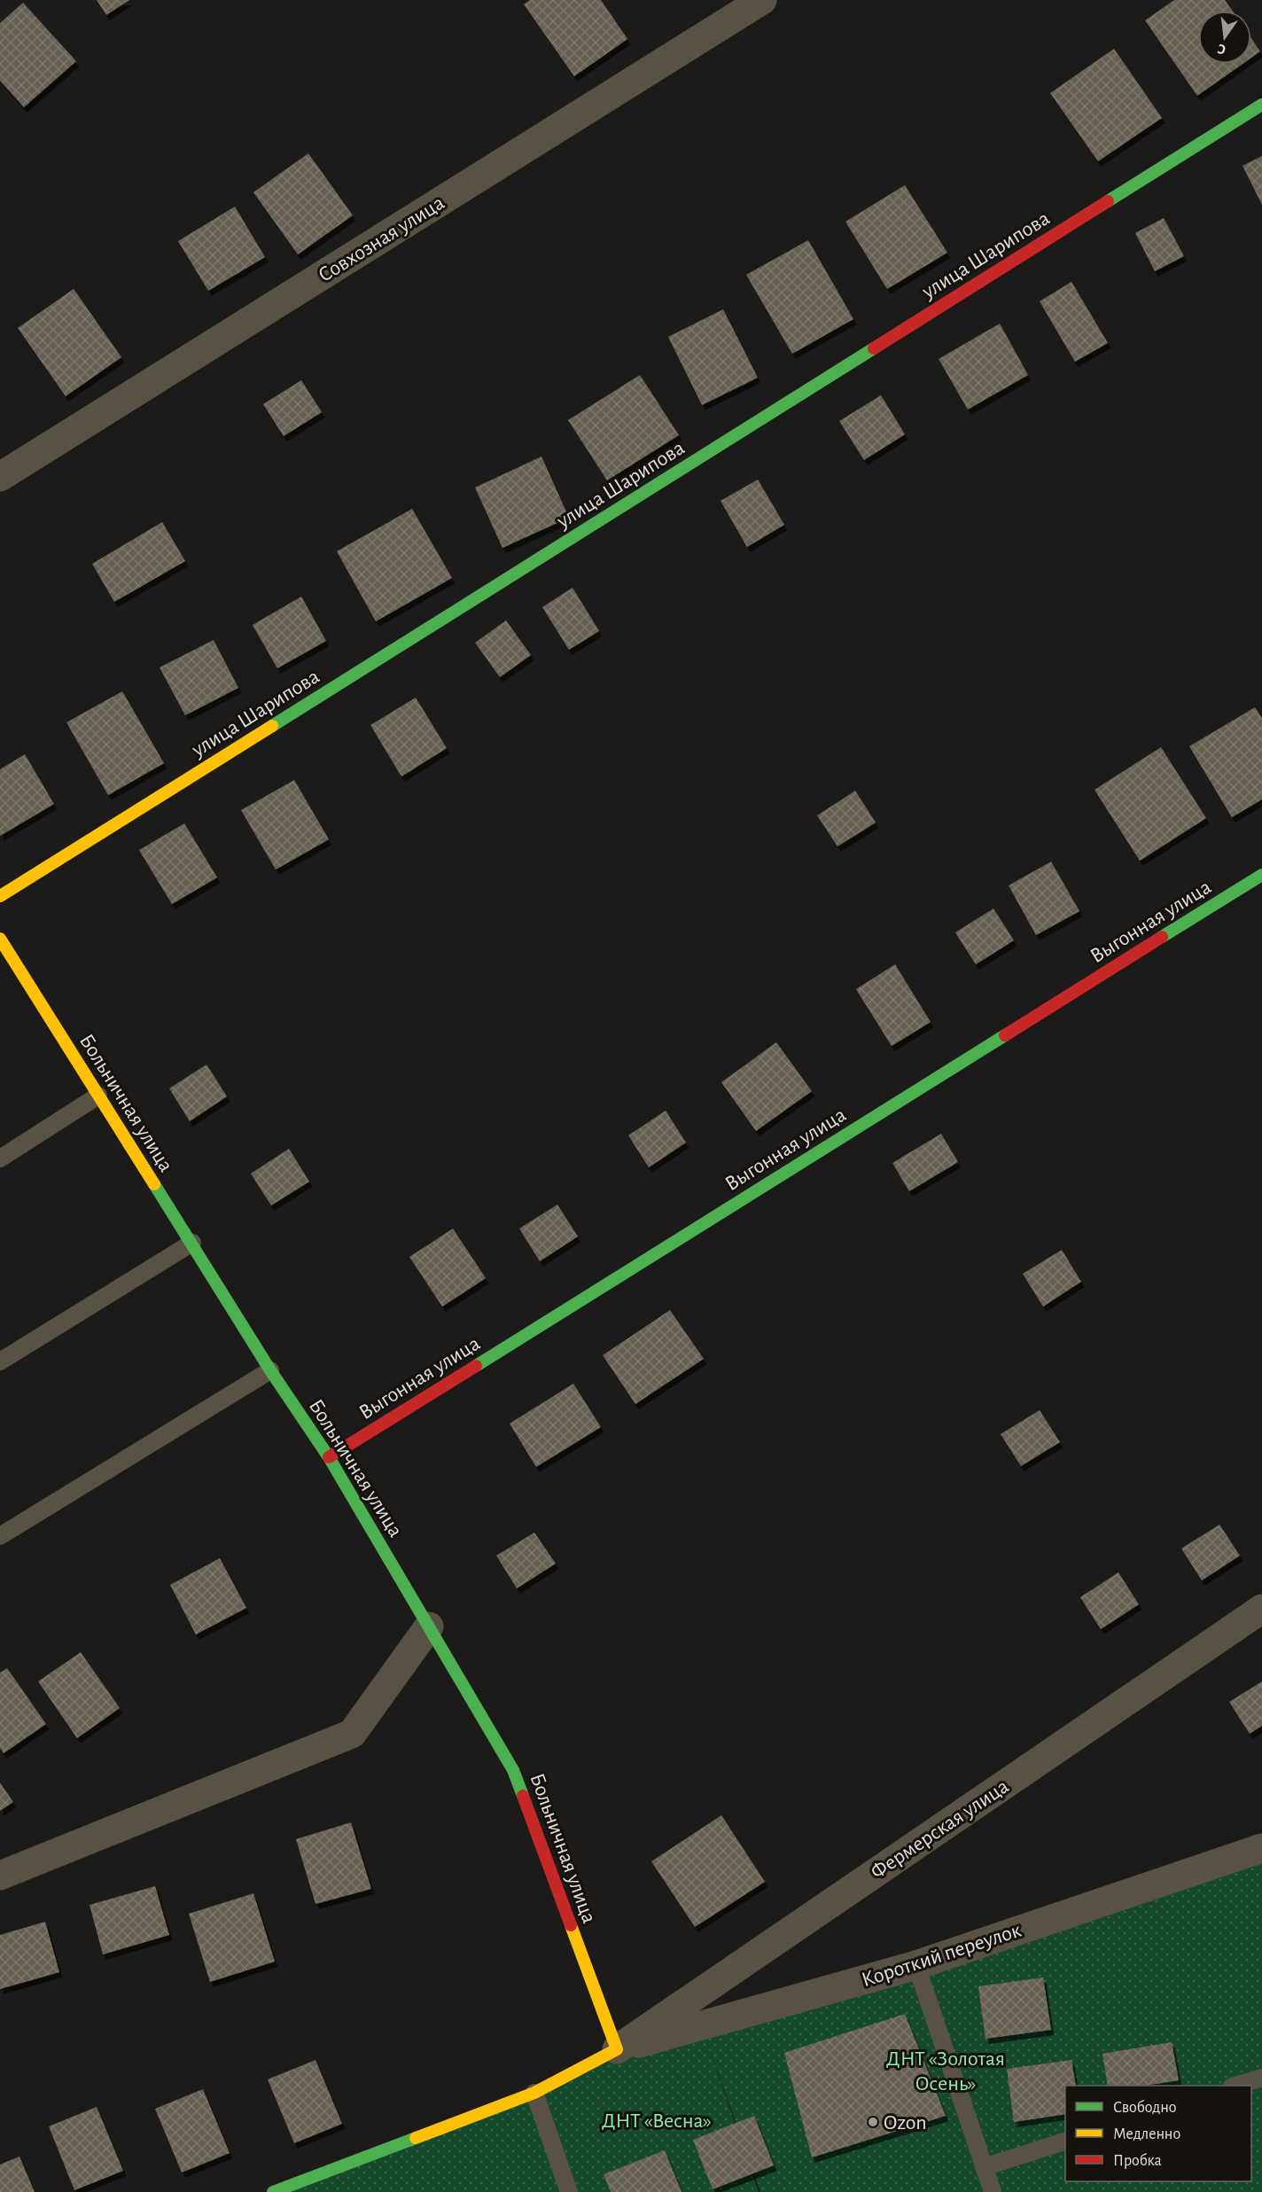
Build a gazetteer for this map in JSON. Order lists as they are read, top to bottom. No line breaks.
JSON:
{"streets":{"street":["Совхозная улица","улица Шарипова","Выгонная улица","Больничная улица","Фермерская улица","Короткий переулок"]},"crossings":[["Выгонная улица","Больничная улица"],["Больничная улица","Фермерская улица"],["Больничная улица","Короткий переулок"],["Фермерская улица","Короткий переулок"]],"parks":["ДНТ «Золотая Осень»","ДНТ «Весна»"],"places":["Ozon"],"legend":["Свободно","Медленно","Пробка"],"north":"bottom"}
